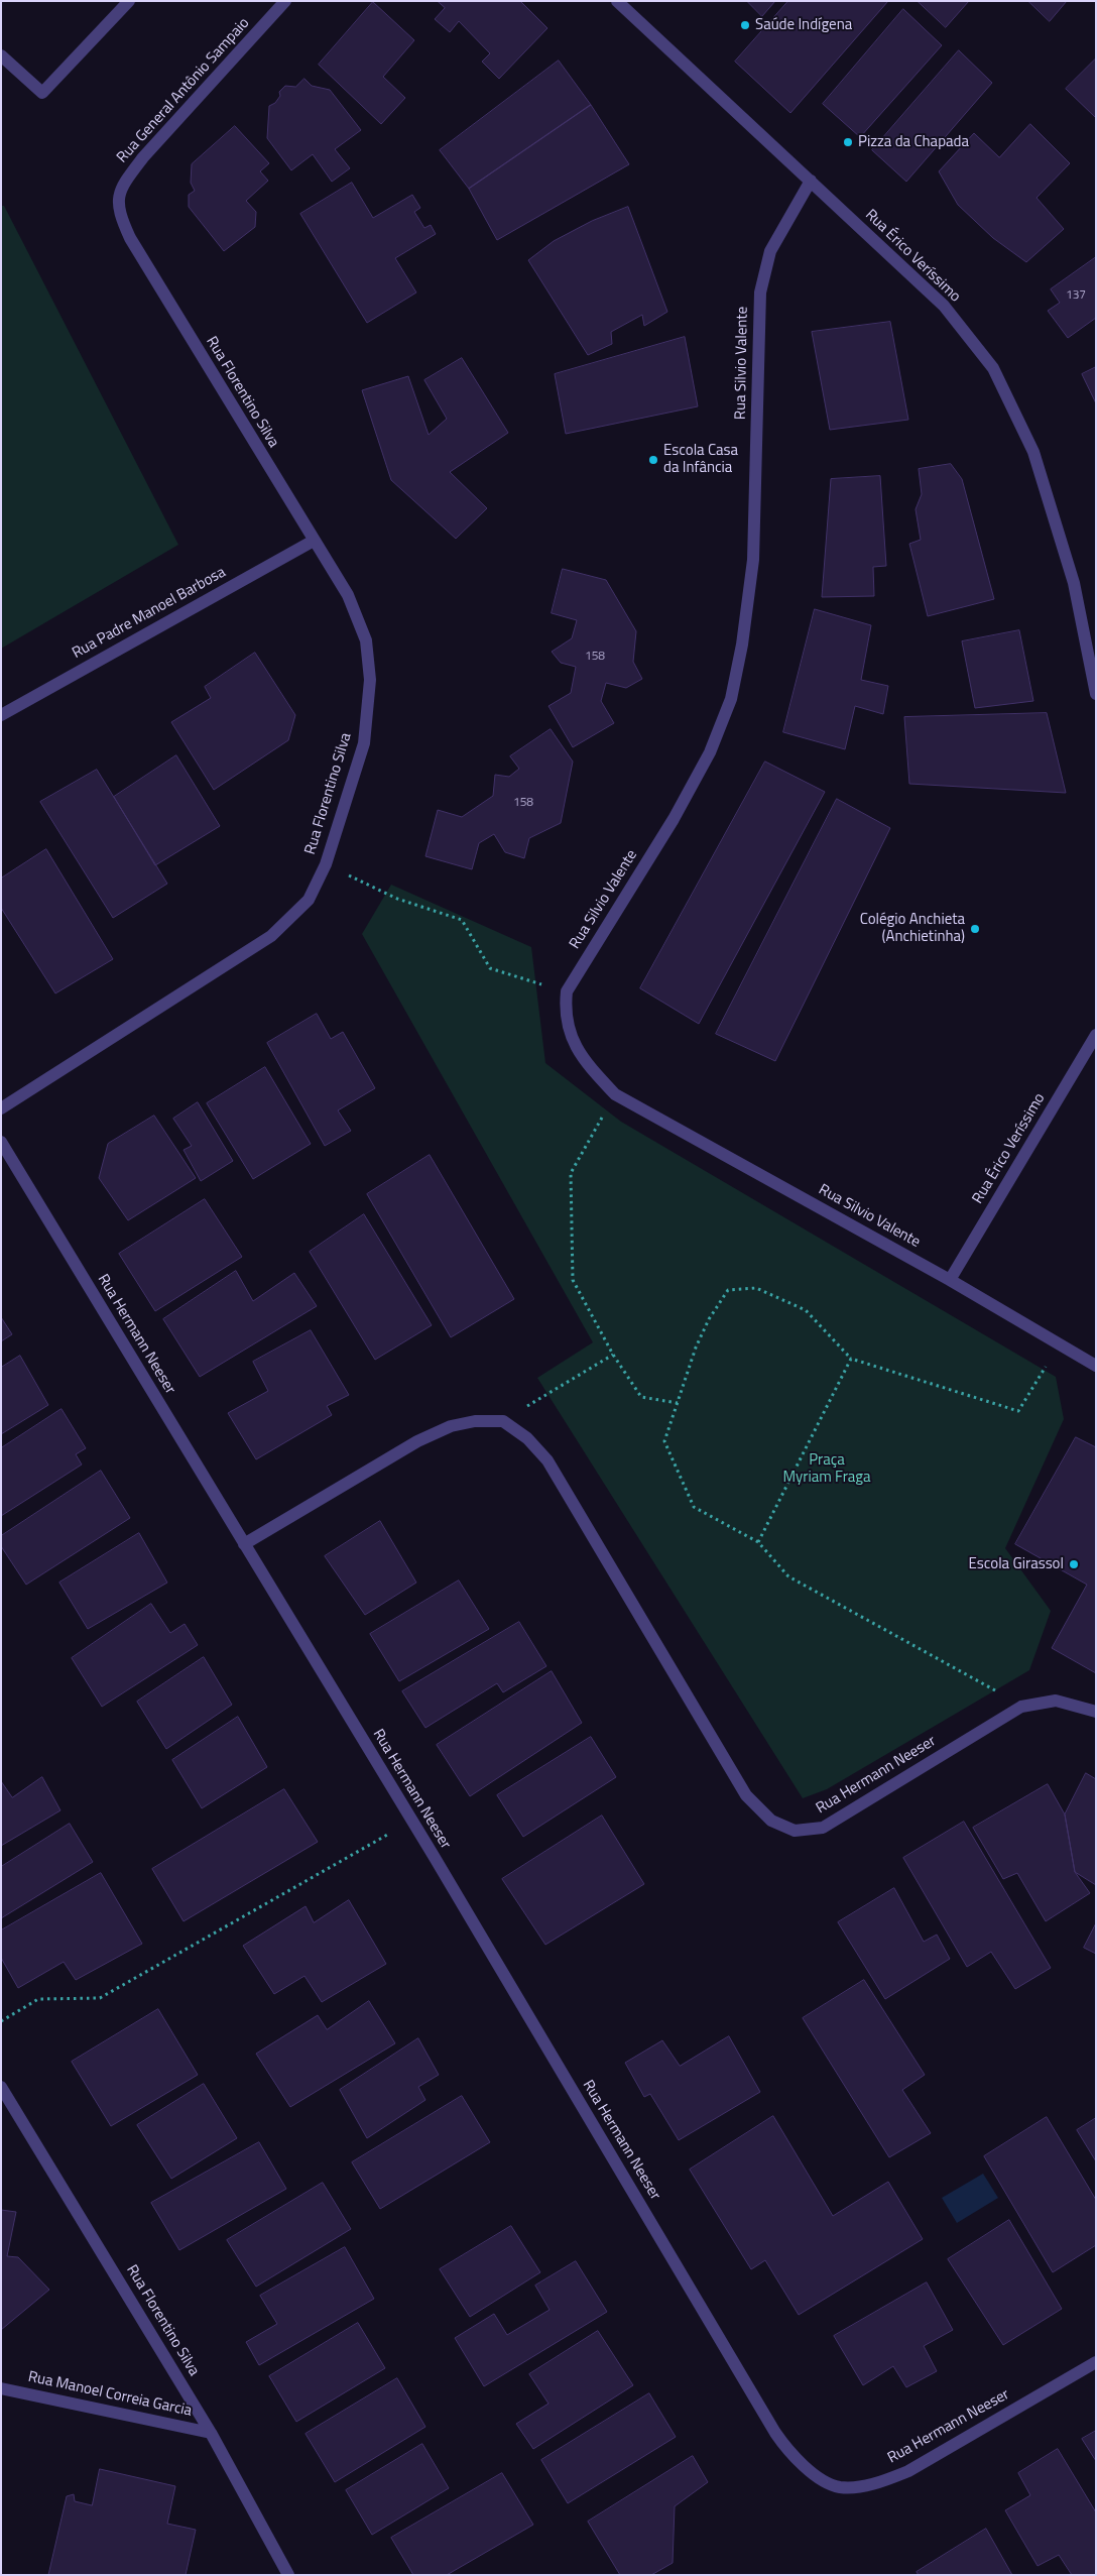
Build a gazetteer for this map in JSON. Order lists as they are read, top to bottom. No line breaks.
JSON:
{"streets":{"street":["Rua General Antônio Sampaio","Rua Érico Veríssimo","Rua Silvio Valente","Rua Florentino Silva","Rua Padre Manoel Barbosa","Rua Hermann Neeser","Rua Manoel Correia Garcia"]},"crossings":[["Rua General Antônio Sampaio","Rua Florentino Silva"],["Rua Érico Veríssimo","Rua Silvio Valente"],["Rua Florentino Silva","Rua Padre Manoel Barbosa"],["Rua Florentino Silva","Rua Manoel Correia Garcia"]],"parks":["Praça Myriam Fraga"],"places":["Saúde Indígena","Pizza da Chapada","Escola Casa da Infância","Colégio Anchieta (Anchietinha)","Escola Girassol"],"house_numbers":["137","158","158"]}
